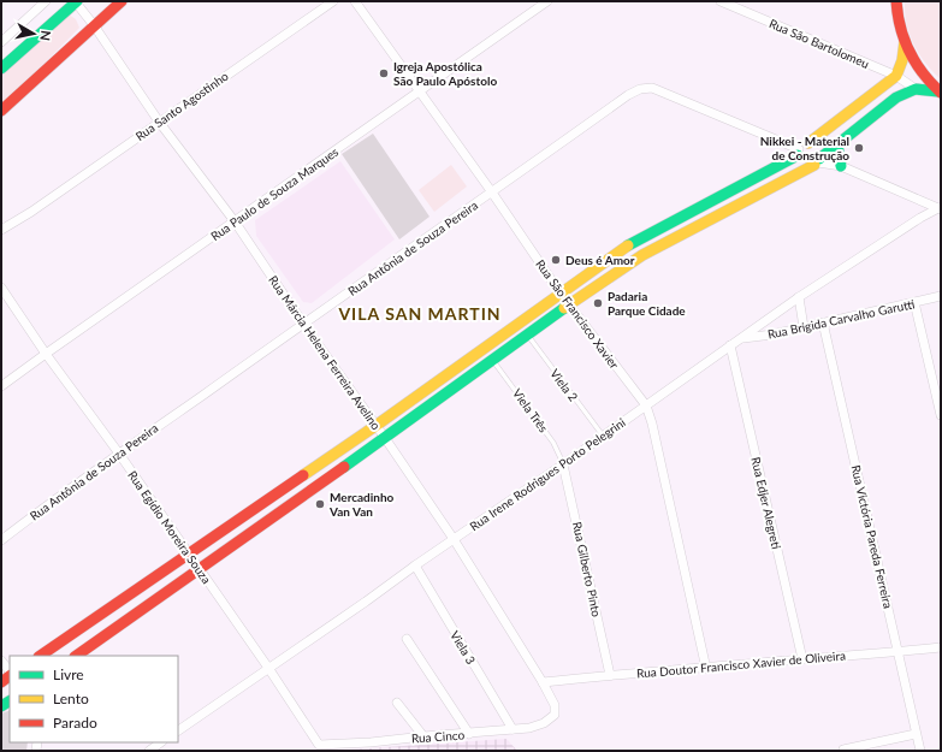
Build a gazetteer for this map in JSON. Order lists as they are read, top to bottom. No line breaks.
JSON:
{"streets":{"street":["Rua São Bartolomeu","Rua Santo Agostinho","Rua Paulo de Souza Marques","Rua Antônia de Souza Pereira","Rua São Francisco Xavier","Rua Brigida Carvalho Garutti","Rua Márcia Helena Ferreira Avelino","Rua Irene Rodrigues Porto Pelegrini","Rua Edjer Alegreti","Rua Egídio Moreira Souza","Rua Victória Pareda Ferreira","Rua Gilberto Pinto","Viela 3","Rua Doutor Francisco Xavier de Oliveira","Rua Cinco"],"lane":["Viela 2","Viela Três"]},"crossings":[["Rua Santo Agostinho","Rua Márcia Helena Ferreira Avelino"],["Rua Paulo de Souza Marques","Rua São Francisco Xavier"],["Rua Paulo de Souza Marques","Rua Márcia Helena Ferreira Avelino"],["Rua Paulo de Souza Marques","Rua Egídio Moreira Souza"],["Rua Antônia de Souza Pereira","Rua São Francisco Xavier"],["Rua Antônia de Souza Pereira","Rua Márcia Helena Ferreira Avelino"],["Rua Antônia de Souza Pereira","Rua Egídio Moreira Souza"],["Rua São Francisco Xavier","Rua Irene Rodrigues Porto Pelegrini"],["Rua São Francisco Xavier","Rua Doutor Francisco Xavier de Oliveira"],["Rua Brigida Carvalho Garutti","Rua Irene Rodrigues Porto Pelegrini"],["Rua Brigida Carvalho Garutti","Rua Victória Pareda Ferreira"],["Rua Márcia Helena Ferreira Avelino","Rua Irene Rodrigues Porto Pelegrini"],["Rua Márcia Helena Ferreira Avelino","Rua Doutor Francisco Xavier de Oliveira"],["Rua Márcia Helena Ferreira Avelino","Rua Cinco"],["Viela 2","Rua Irene Rodrigues Porto Pelegrini"],["Viela Três","Rua Irene Rodrigues Porto Pelegrini"],["Viela Três","Rua Gilberto Pinto"],["Rua Irene Rodrigues Porto Pelegrini","Rua Edjer Alegreti"],["Rua Irene Rodrigues Porto Pelegrini","Rua Egídio Moreira Souza"],["Rua Irene Rodrigues Porto Pelegrini","Rua Gilberto Pinto"],["Rua Irene Rodrigues Porto Pelegrini","Viela 3"],["Rua Edjer Alegreti","Rua Doutor Francisco Xavier de Oliveira"],["Rua Egídio Moreira Souza","Rua Cinco"],["Rua Victória Pareda Ferreira","Rua Doutor Francisco Xavier de Oliveira"],["Rua Gilberto Pinto","Rua Doutor Francisco Xavier de Oliveira"],["Viela 3","Rua Cinco"]],"districts":["VILA SAN MARTIN"],"places":["Igreja Apostólica São Paulo Apóstolo","Nikkei - Material de Construção","Deus é Amor","Padaria Parque Cidade","Mercadinho Van Van"],"legend":["Livre","Lento","Parado"],"north":"right"}
